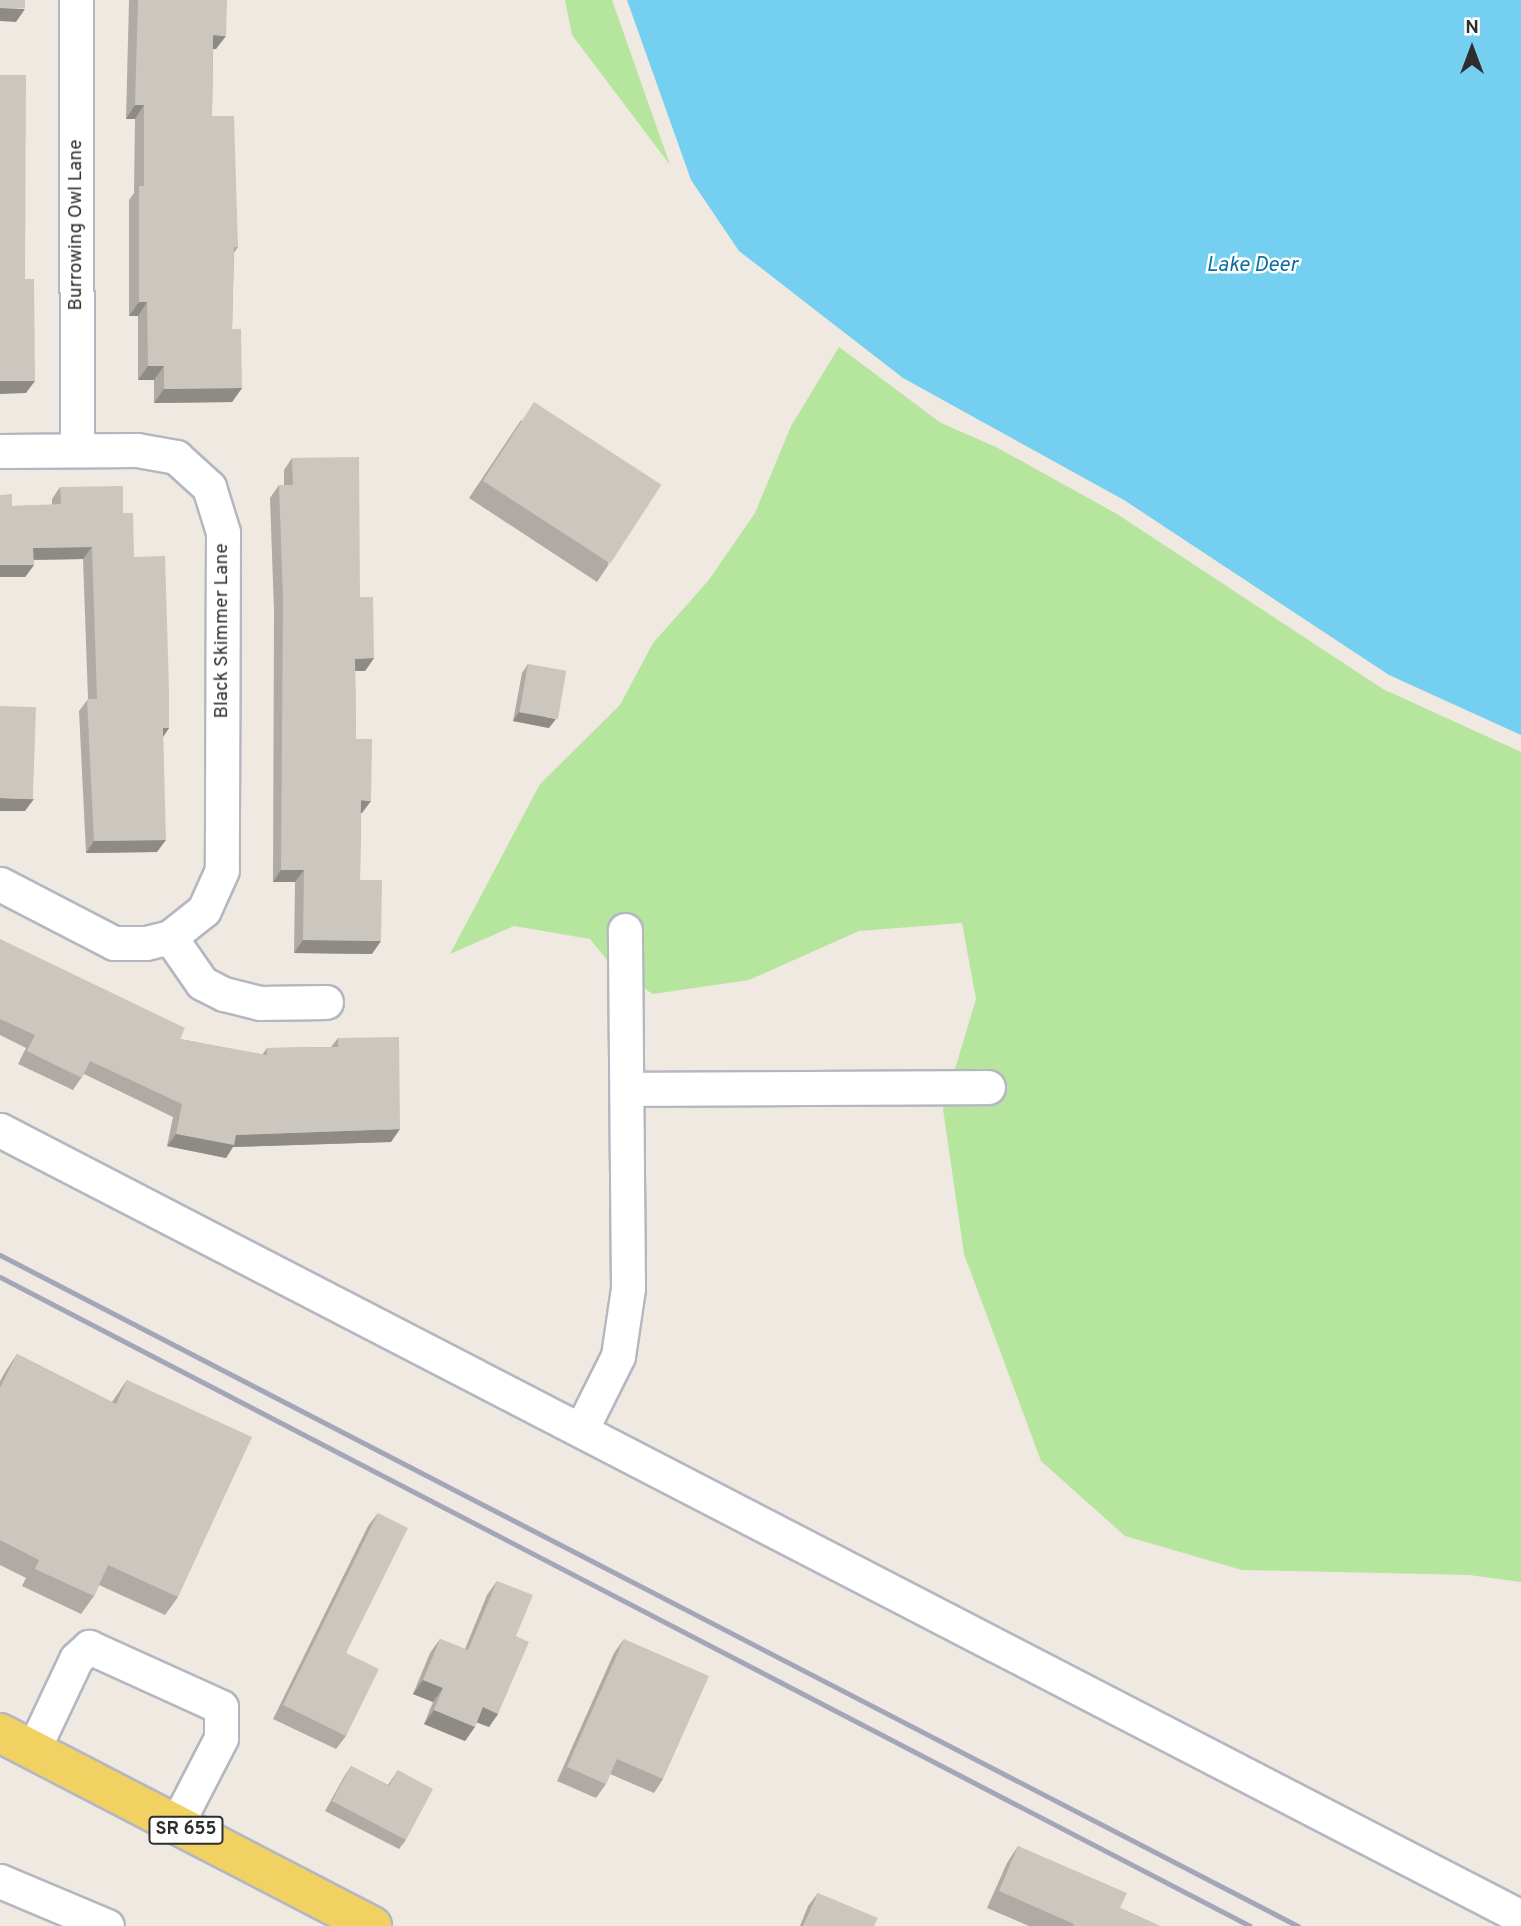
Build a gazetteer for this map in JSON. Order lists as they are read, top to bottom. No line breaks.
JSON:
{"streets":{"main road":["SR 655"],"street":["Burrowing Owl Lane","Black Skimmer Lane"]},"crossings":[["Burrowing Owl Lane","Black Skimmer Lane"]],"water":["Lake Deer"],"north":"top"}
